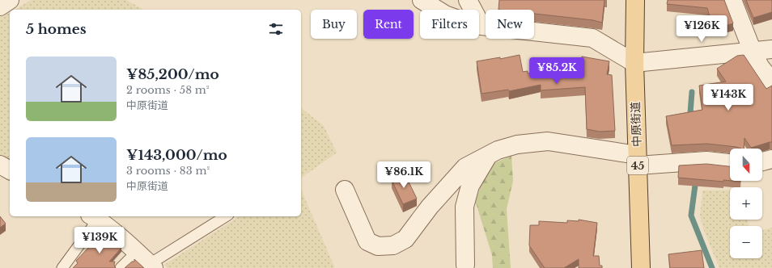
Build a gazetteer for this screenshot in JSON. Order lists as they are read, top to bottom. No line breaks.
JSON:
{"streets":{"main road":["中原街道","45"]},"north":"bottom","page":{"chip":["Buy","Rent","Filters","New"],"heading":"5 homes","price":["¥126K","¥85.2K","¥143K","¥86.1K","¥139K"],"list":[{"name":"¥85,200/mo","note":"2 rooms · 58 m² · 中原街道"},{"name":"¥143,000/mo","note":"3 rooms · 83 m² · 中原街道"}],"map_buttons":["+","−"]}}
